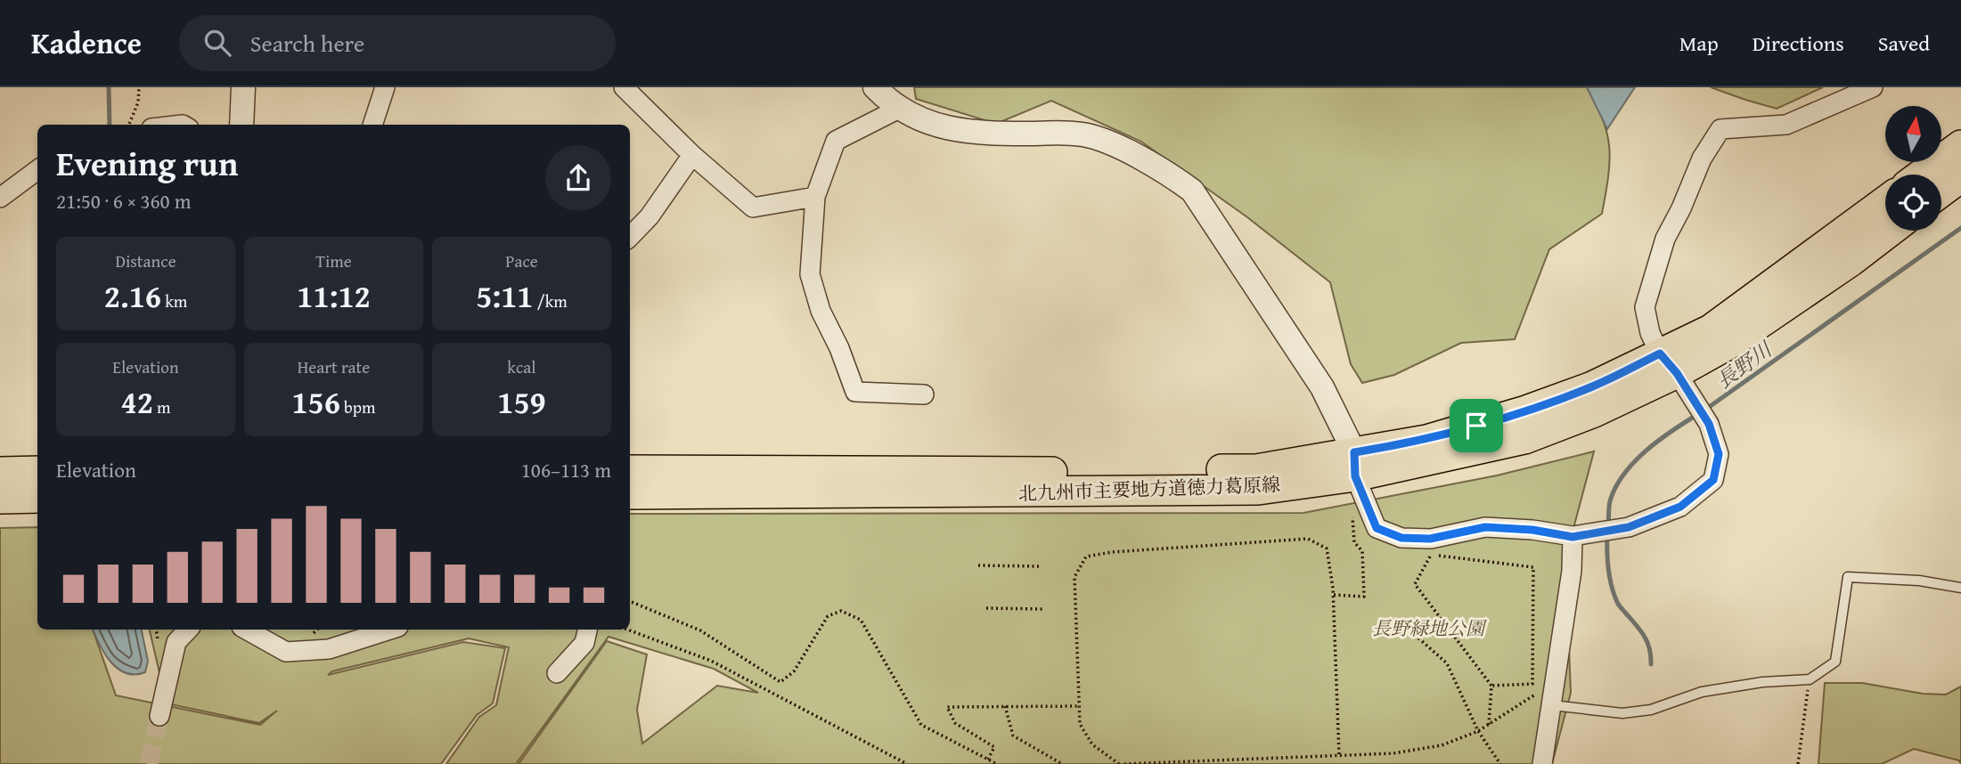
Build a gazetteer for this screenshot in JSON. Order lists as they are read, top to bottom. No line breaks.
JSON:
{"streets":{"main road":["北九州市主要地方道徳力葛原線"]},"water":["長野川"],"parks":["長野緑地公園"],"north":"top","page":{"header":"Kadence","search":"Search here","nav":["Map","Directions","Saved"],"heading":["Evening run","21:50 · 6 × 360 m"],"stats":[["Distance","2.16 km"],["Time","11:12"],["Pace","5:11 /km"],["Elevation","42 m"],["Heart rate","156 bpm"],["kcal","159"]],"chart":["Elevation","106–113 m"]}}
